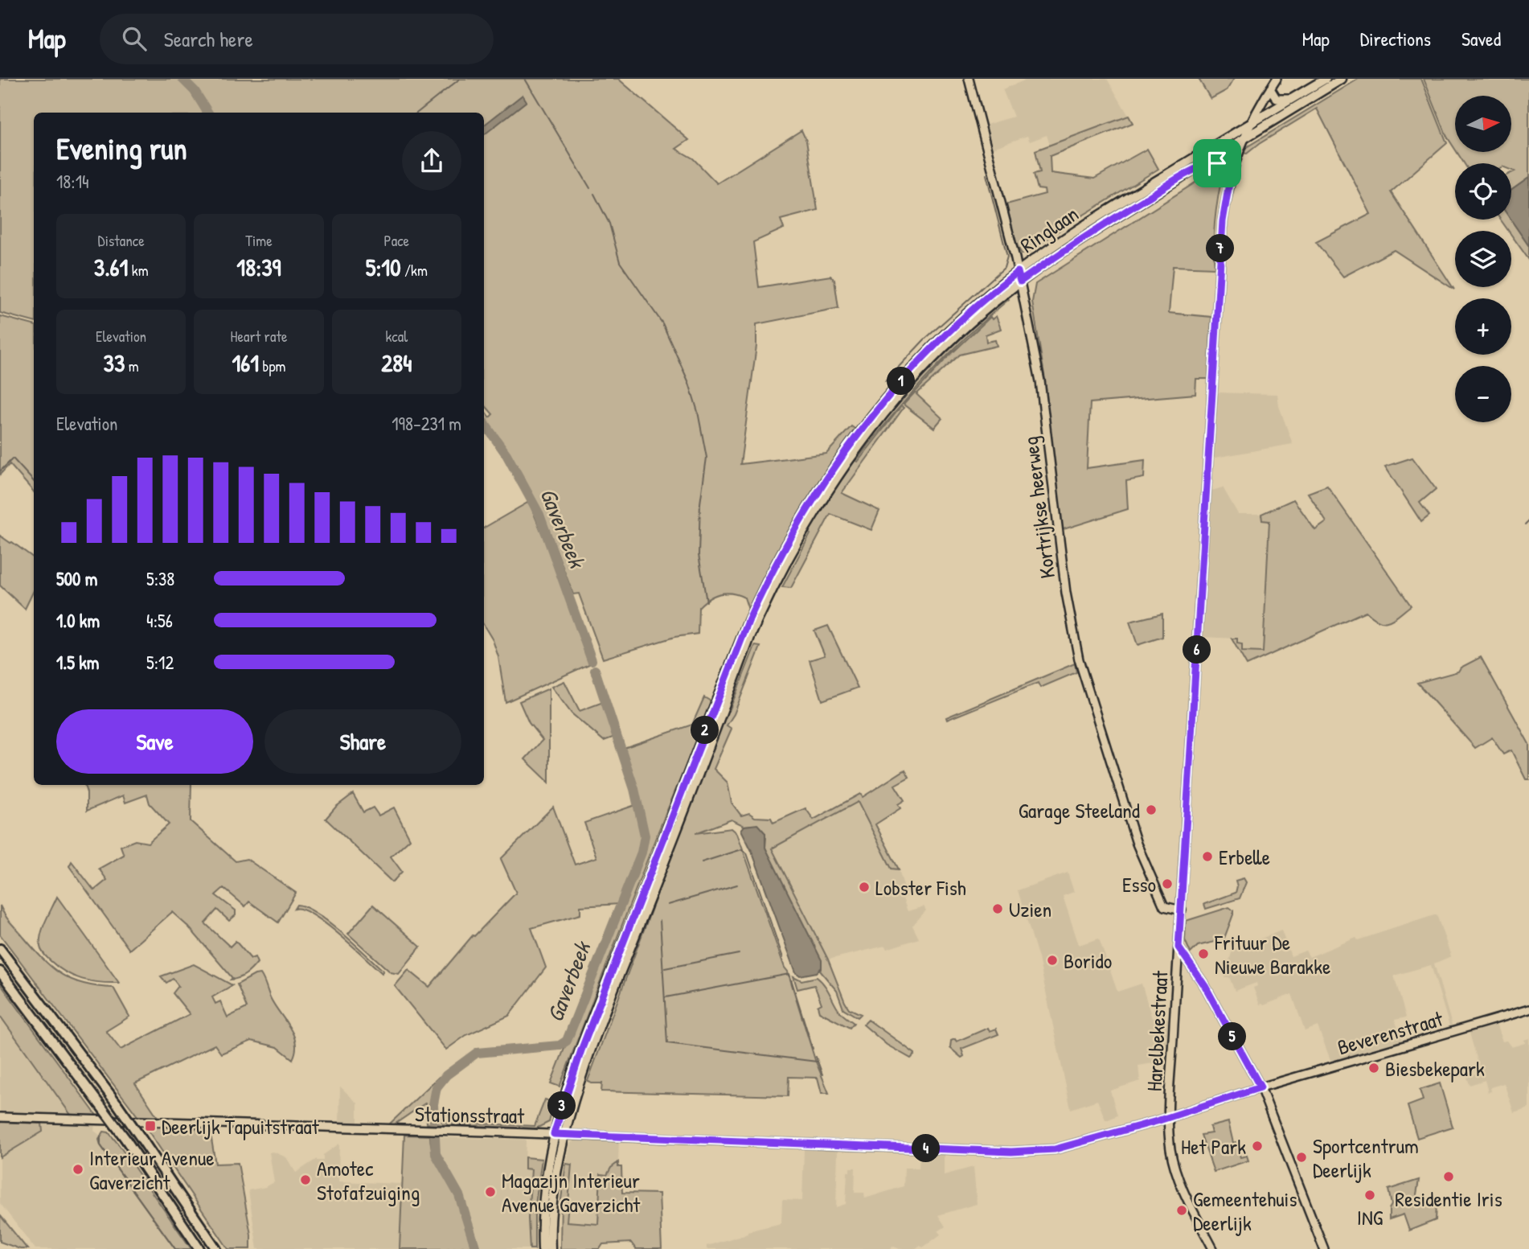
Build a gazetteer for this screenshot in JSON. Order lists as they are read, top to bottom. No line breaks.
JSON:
{"streets":{"main road":["Ringlaan"],"street":["Kortrijkse heerweg","Harelbekestraat","Beverenstraat","Stationsstraat"]},"crossings":[["Ringlaan","Kortrijkse heerweg"],["Ringlaan","Harelbekestraat"],["Ringlaan","Stationsstraat"],["Kortrijkse heerweg","Harelbekestraat"],["Harelbekestraat","Beverenstraat"],["Harelbekestraat","Stationsstraat"],["Beverenstraat","Stationsstraat"]],"water":["Gaverbeek"],"places":{"other":["Garage Steeland","Erbelle","Esso","Lobster Fish","Uzien","Frituur De Nieuwe Barakke","Borido","Biesbekepark","Het Park","Sportcentrum Deerlijk","Interieur Avenue Gaverzicht","Residentie Iris","Amotec Stofafzuiging","Magazijn Interieur Avenue Gaverzicht","ING","Gemeentehuis Deerlijk"],"transit":["Deerlijk Tapuitstraat"]},"north":"right","page":{"header":"Map","search":"Search here","nav":["Map","Directions","Saved"],"map_buttons":["+","−"],"heading":["Evening run","18:14"],"stats":[["Distance","3.61 km"],["Time","18:39"],["Pace","5:10 /km"],["Elevation","33 m"],["Heart rate","161 bpm"],["kcal","284"]],"pins":["7","1","6","2","5","3","4"],"chart":["Elevation","198–231 m"],"list":[{"name":"500 m","note":"5:38"},{"name":"1.0 km","note":"4:56"},{"name":"1.5 km","note":"5:12"}],"buttons":["Save","Share"]}}
